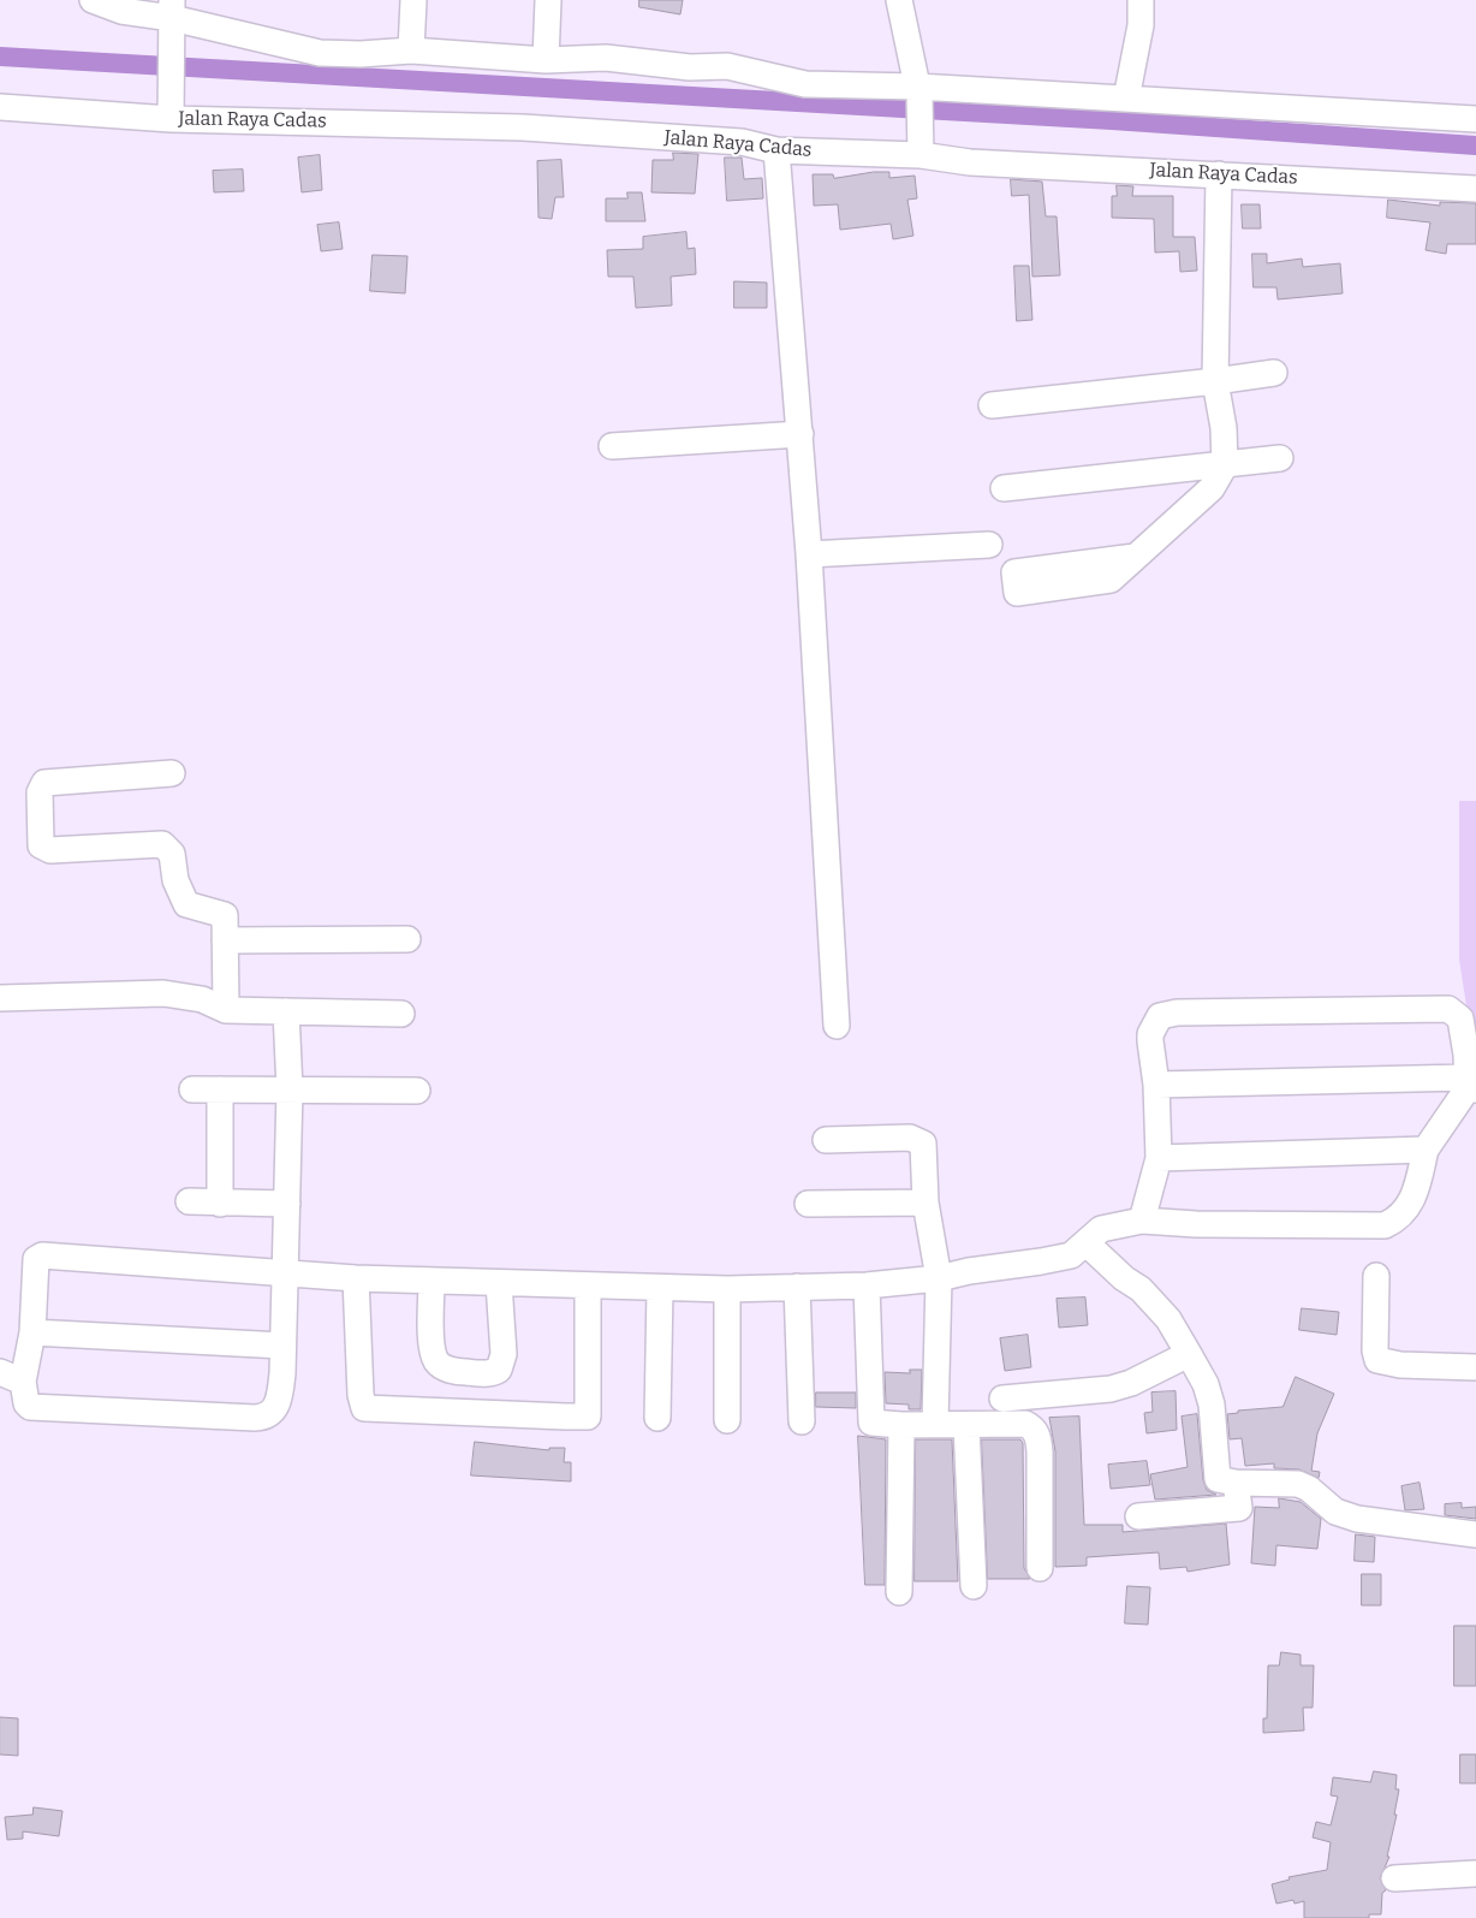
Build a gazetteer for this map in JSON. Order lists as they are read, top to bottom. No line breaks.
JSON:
{"streets":{"street":["Jalan Raya Cadas"]}}
